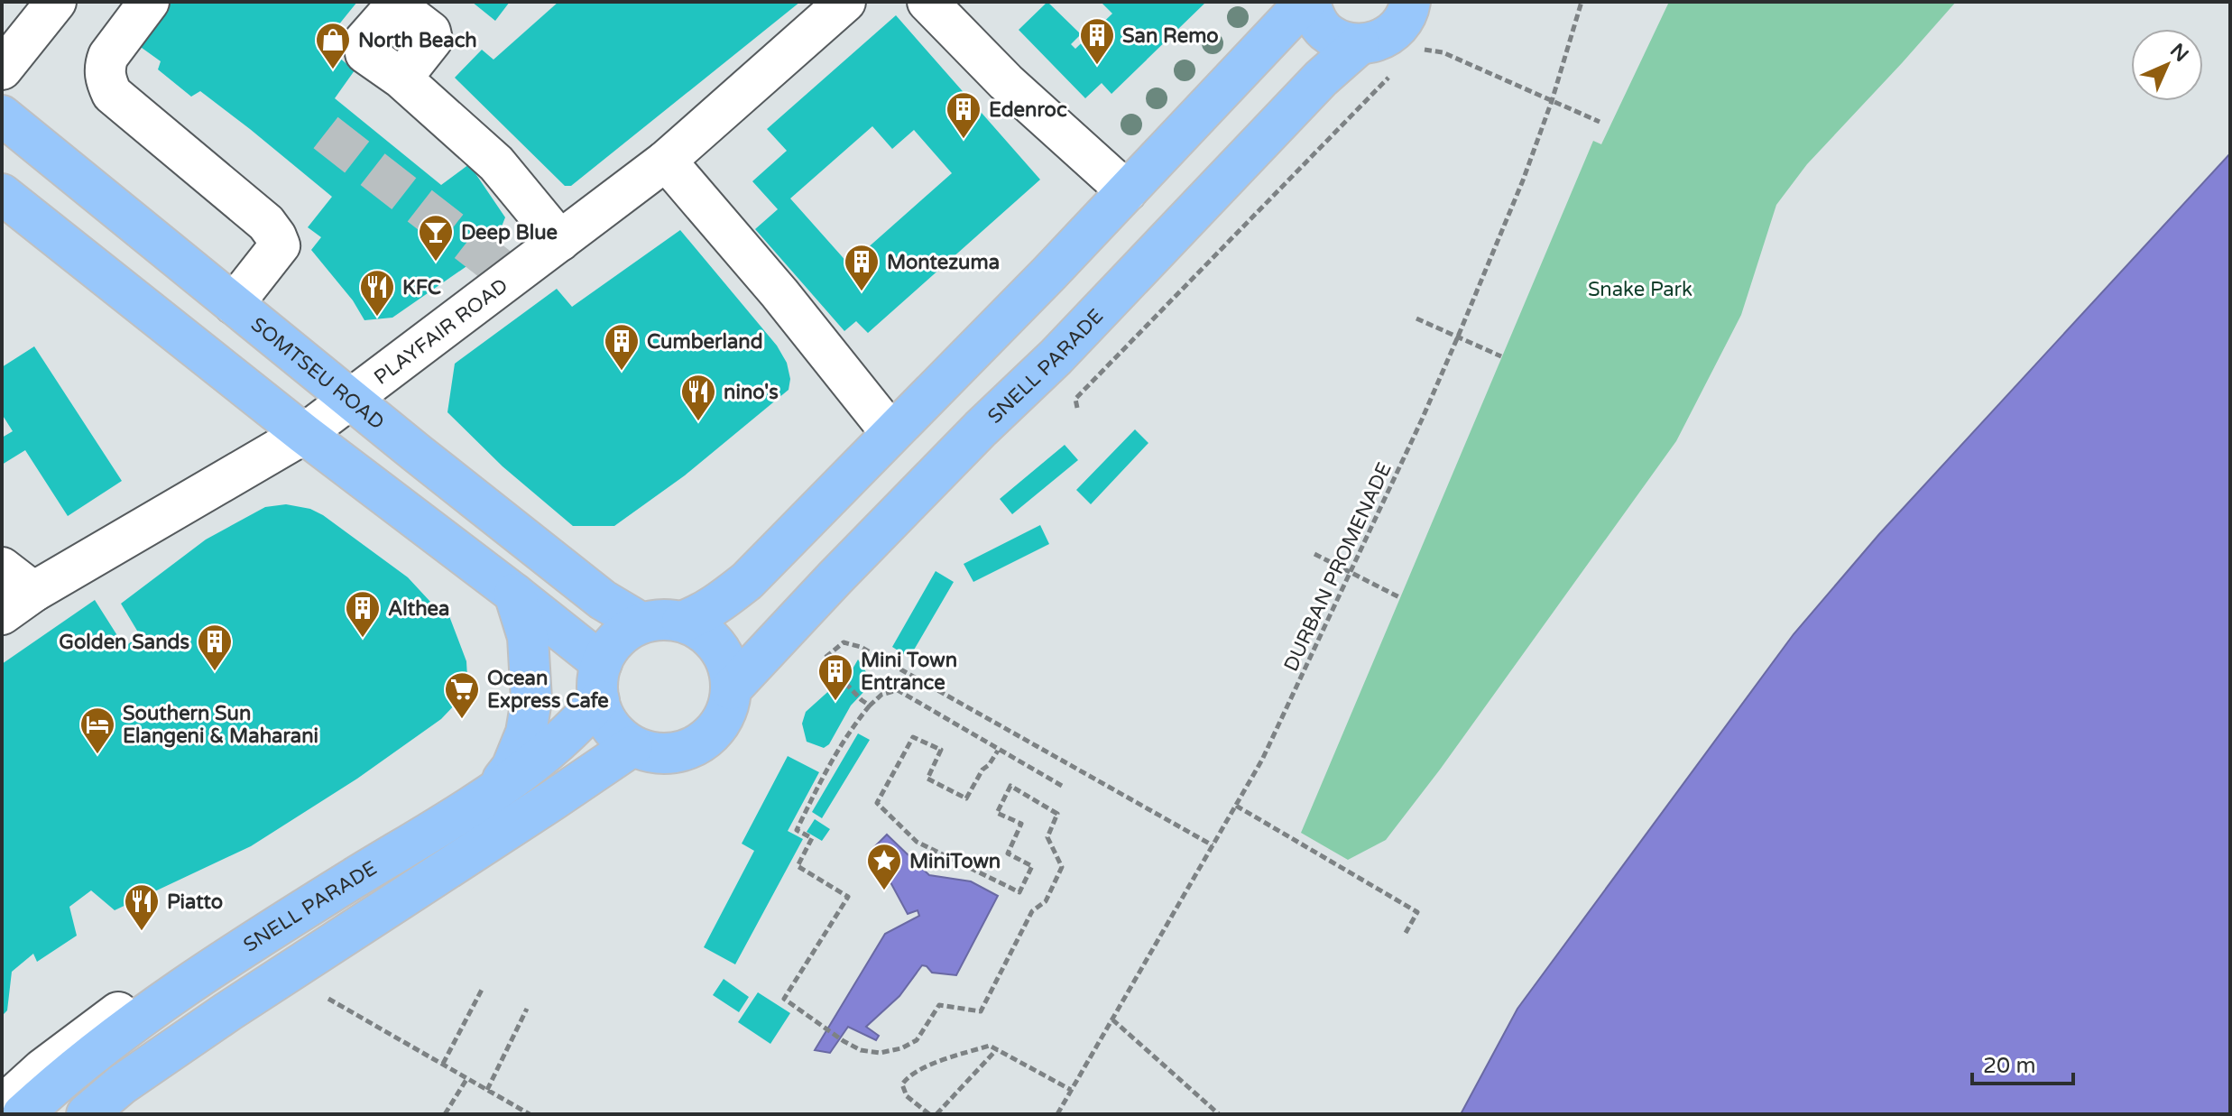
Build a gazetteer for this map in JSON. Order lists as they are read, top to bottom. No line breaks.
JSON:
{"streets":{"main road":["SNELL PARADE","SOMTSEU ROAD"],"street":["PLAYFAIR ROAD"],"path":["DURBAN PROMENADE"]},"crossings":[["PLAYFAIR ROAD","SOMTSEU ROAD"],["SNELL PARADE","SOMTSEU ROAD"]],"parks":["Snake Park"],"places":{"building":["San Remo","Edenroc","Montezuma","Cumberland","Althea","Golden Sands","Mini Town Entrance"],"shop":["North Beach"],"bar":["Deep Blue"],"restaurant":["KFC","nino's","Piatto"],"supermarket":["Ocean Express Cafe"],"hotel":["Southern Sun Elangeni & Maharani"],"place":["MiniTown"]},"scale_bar":"20 m","north":"top right"}
